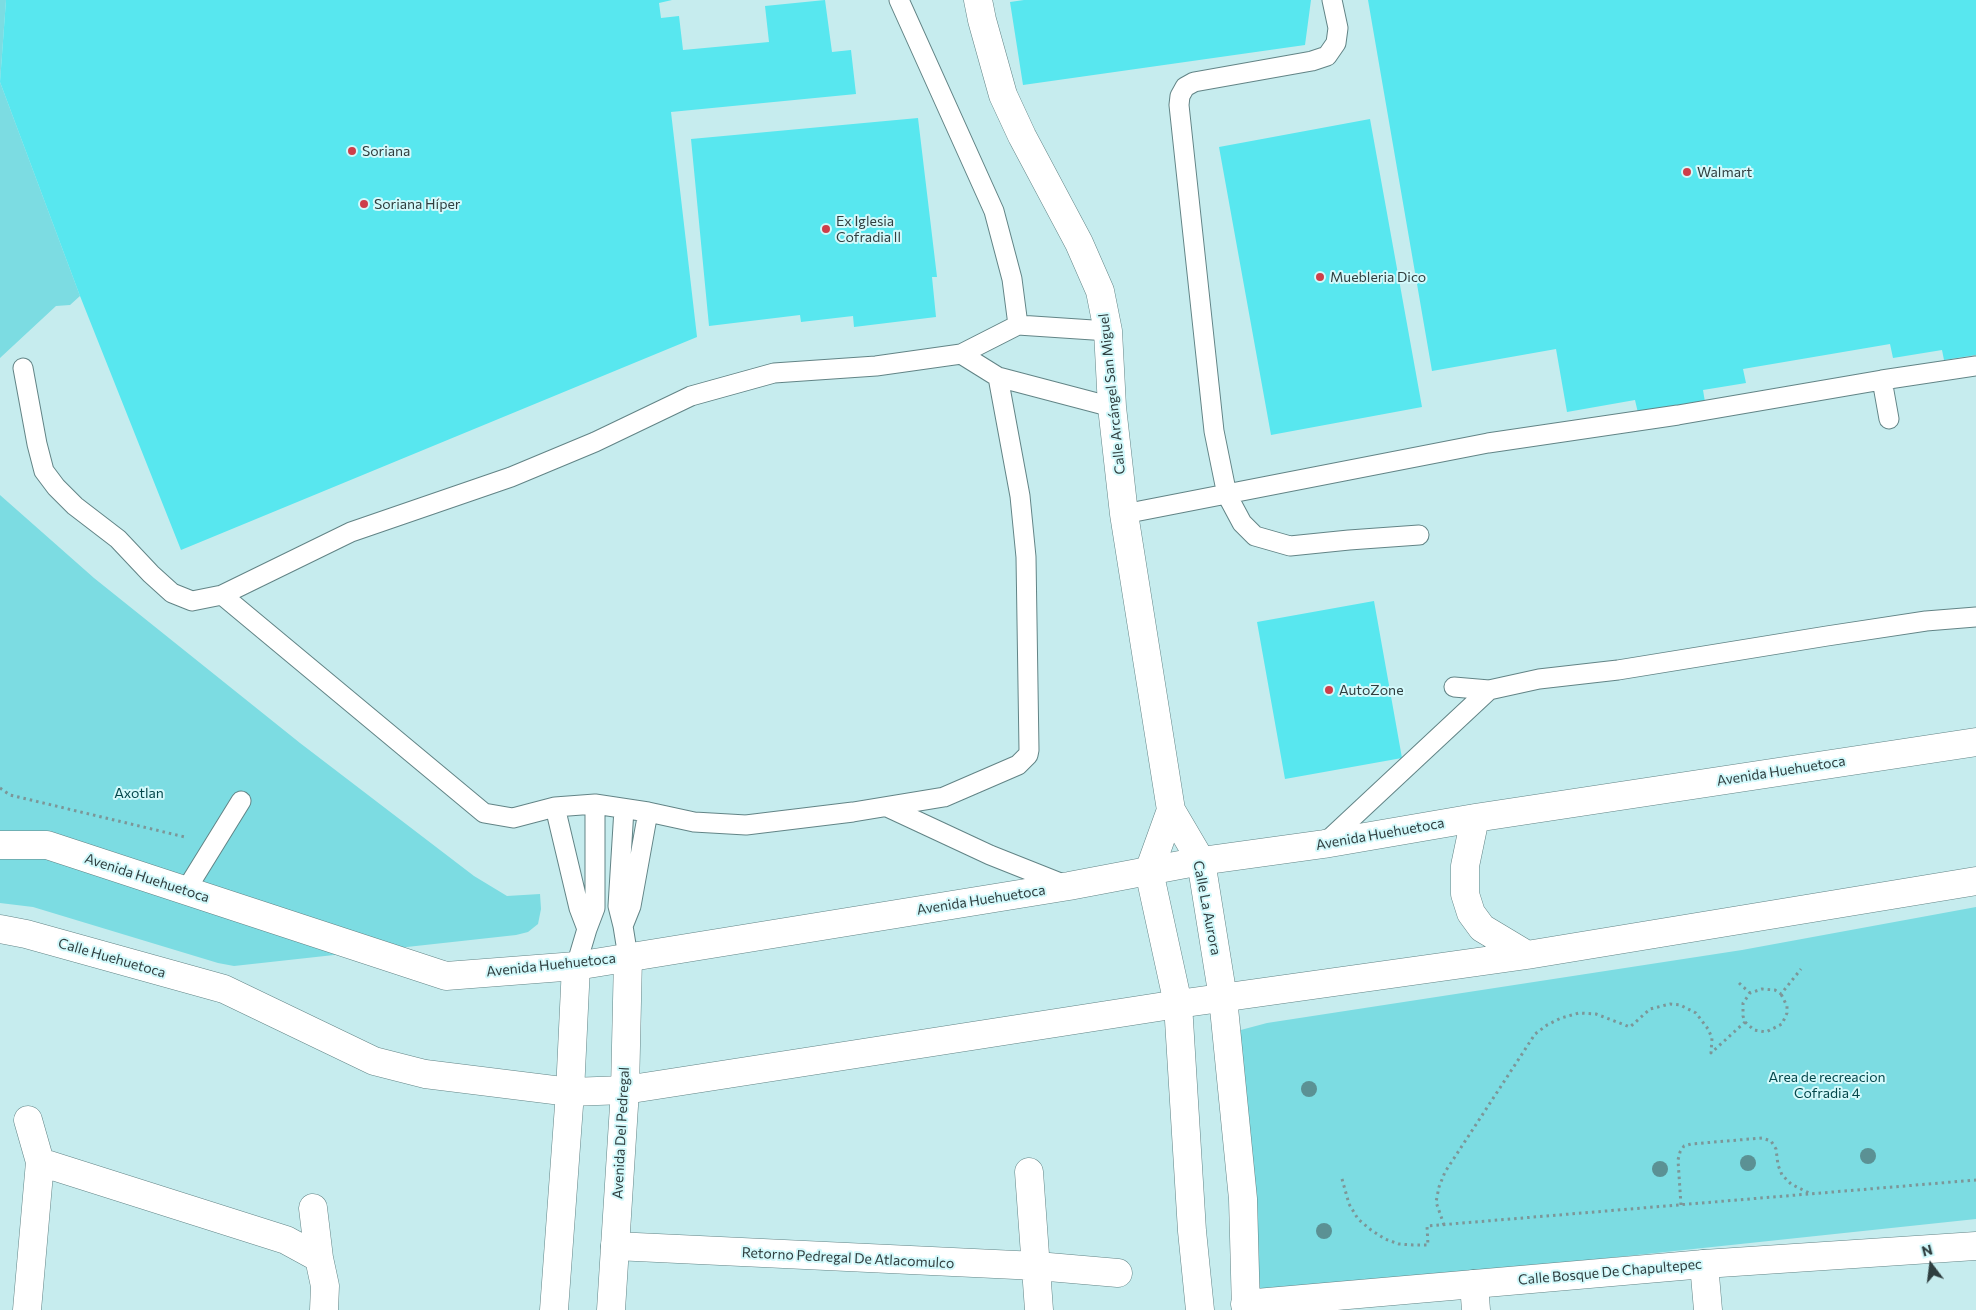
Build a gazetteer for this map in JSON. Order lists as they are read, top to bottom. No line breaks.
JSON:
{"streets":{"street":["Calle Arcángel San Miguel","Avenida Huehuetoca","Calle La Aurora","Calle Huehuetoca","Avenida Del Pedregal","Retorno Pedregal De Atlacomulco","Calle Bosque De Chapultepec"]},"crossings":[["Calle Arcángel San Miguel","Calle La Aurora"],["Avenida Huehuetoca","Calle La Aurora"],["Avenida Huehuetoca","Avenida Del Pedregal"],["Calle La Aurora","Calle Bosque De Chapultepec"],["Avenida Del Pedregal","Retorno Pedregal De Atlacomulco"]],"parks":["Axotlan","Area de recreacion Cofradia 4"],"places":["Soriana","Walmart","Soriana Híper","Ex Iglesia Cofradia ll","Muebleria Dico","AutoZone"],"north":"top"}
